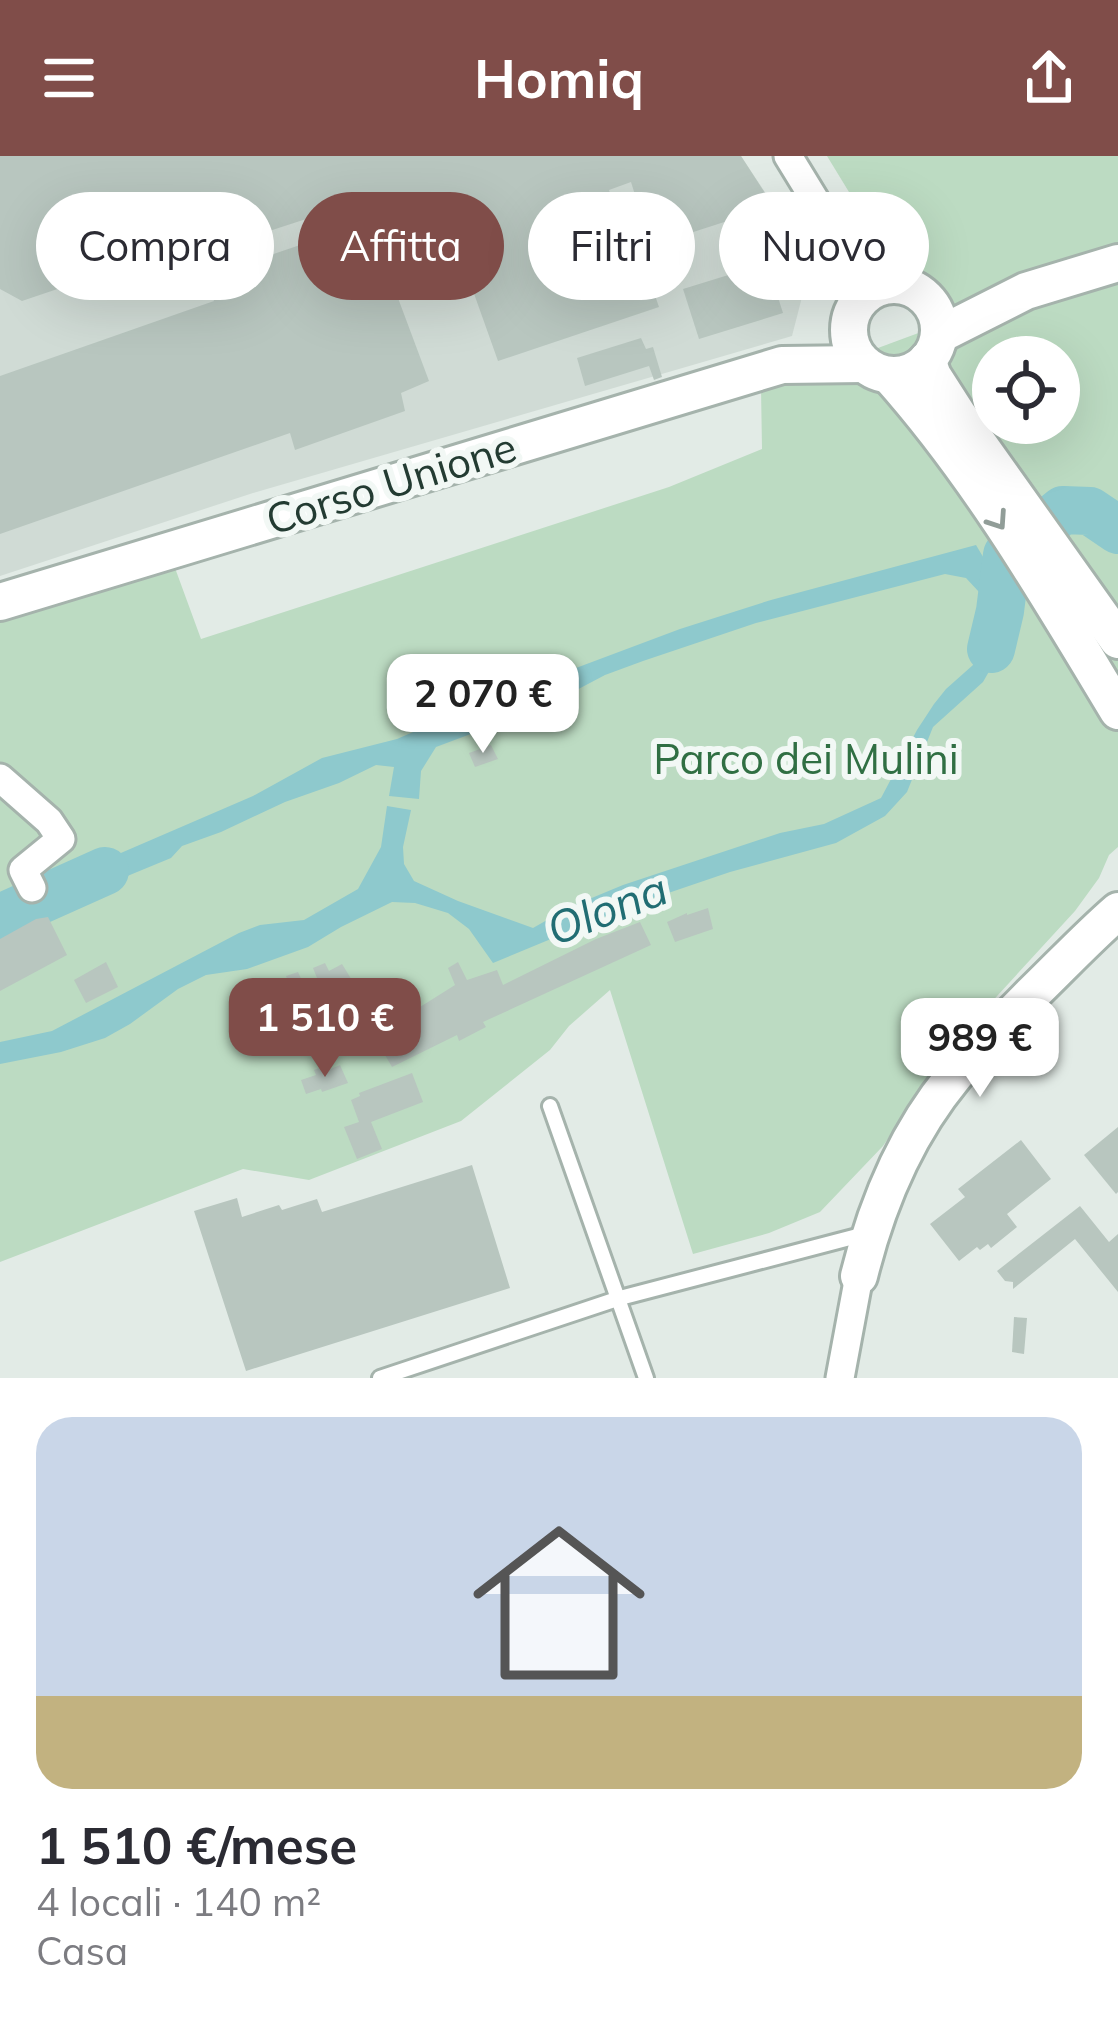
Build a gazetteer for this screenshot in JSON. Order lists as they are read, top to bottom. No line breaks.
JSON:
{"streets":{"street":["Corso Unione"]},"water":["Olona"],"parks":["Parco dei Mulini"],"page":{"header":"Homiq","chip":["Compra","Affitta","Filtri","Nuovo"],"price":["2 070 €","1 510 €","989 €"],"list":[{"name":"1 510 €/mese","note":"4 locali · 140 m² · Casa"}]}}
